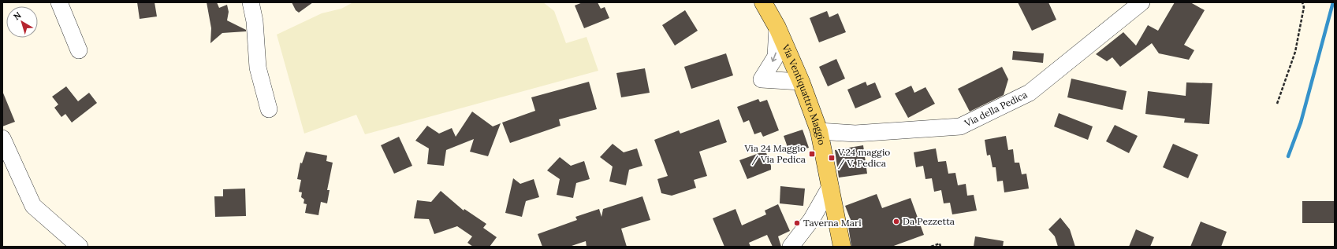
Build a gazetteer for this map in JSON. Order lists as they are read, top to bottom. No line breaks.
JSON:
{"streets":{"main road":["Via Ventiquattro Maggio"],"street":["Via della Pedica"]},"crossings":[["Via Ventiquattro Maggio","Via della Pedica"]],"places":{"transit":["Via 24 Maggio / Via Pedica","V.24 maggio / V. Pedica"],"other":["Da Pezzetta","Taverna Mari"]},"north":"top left"}
